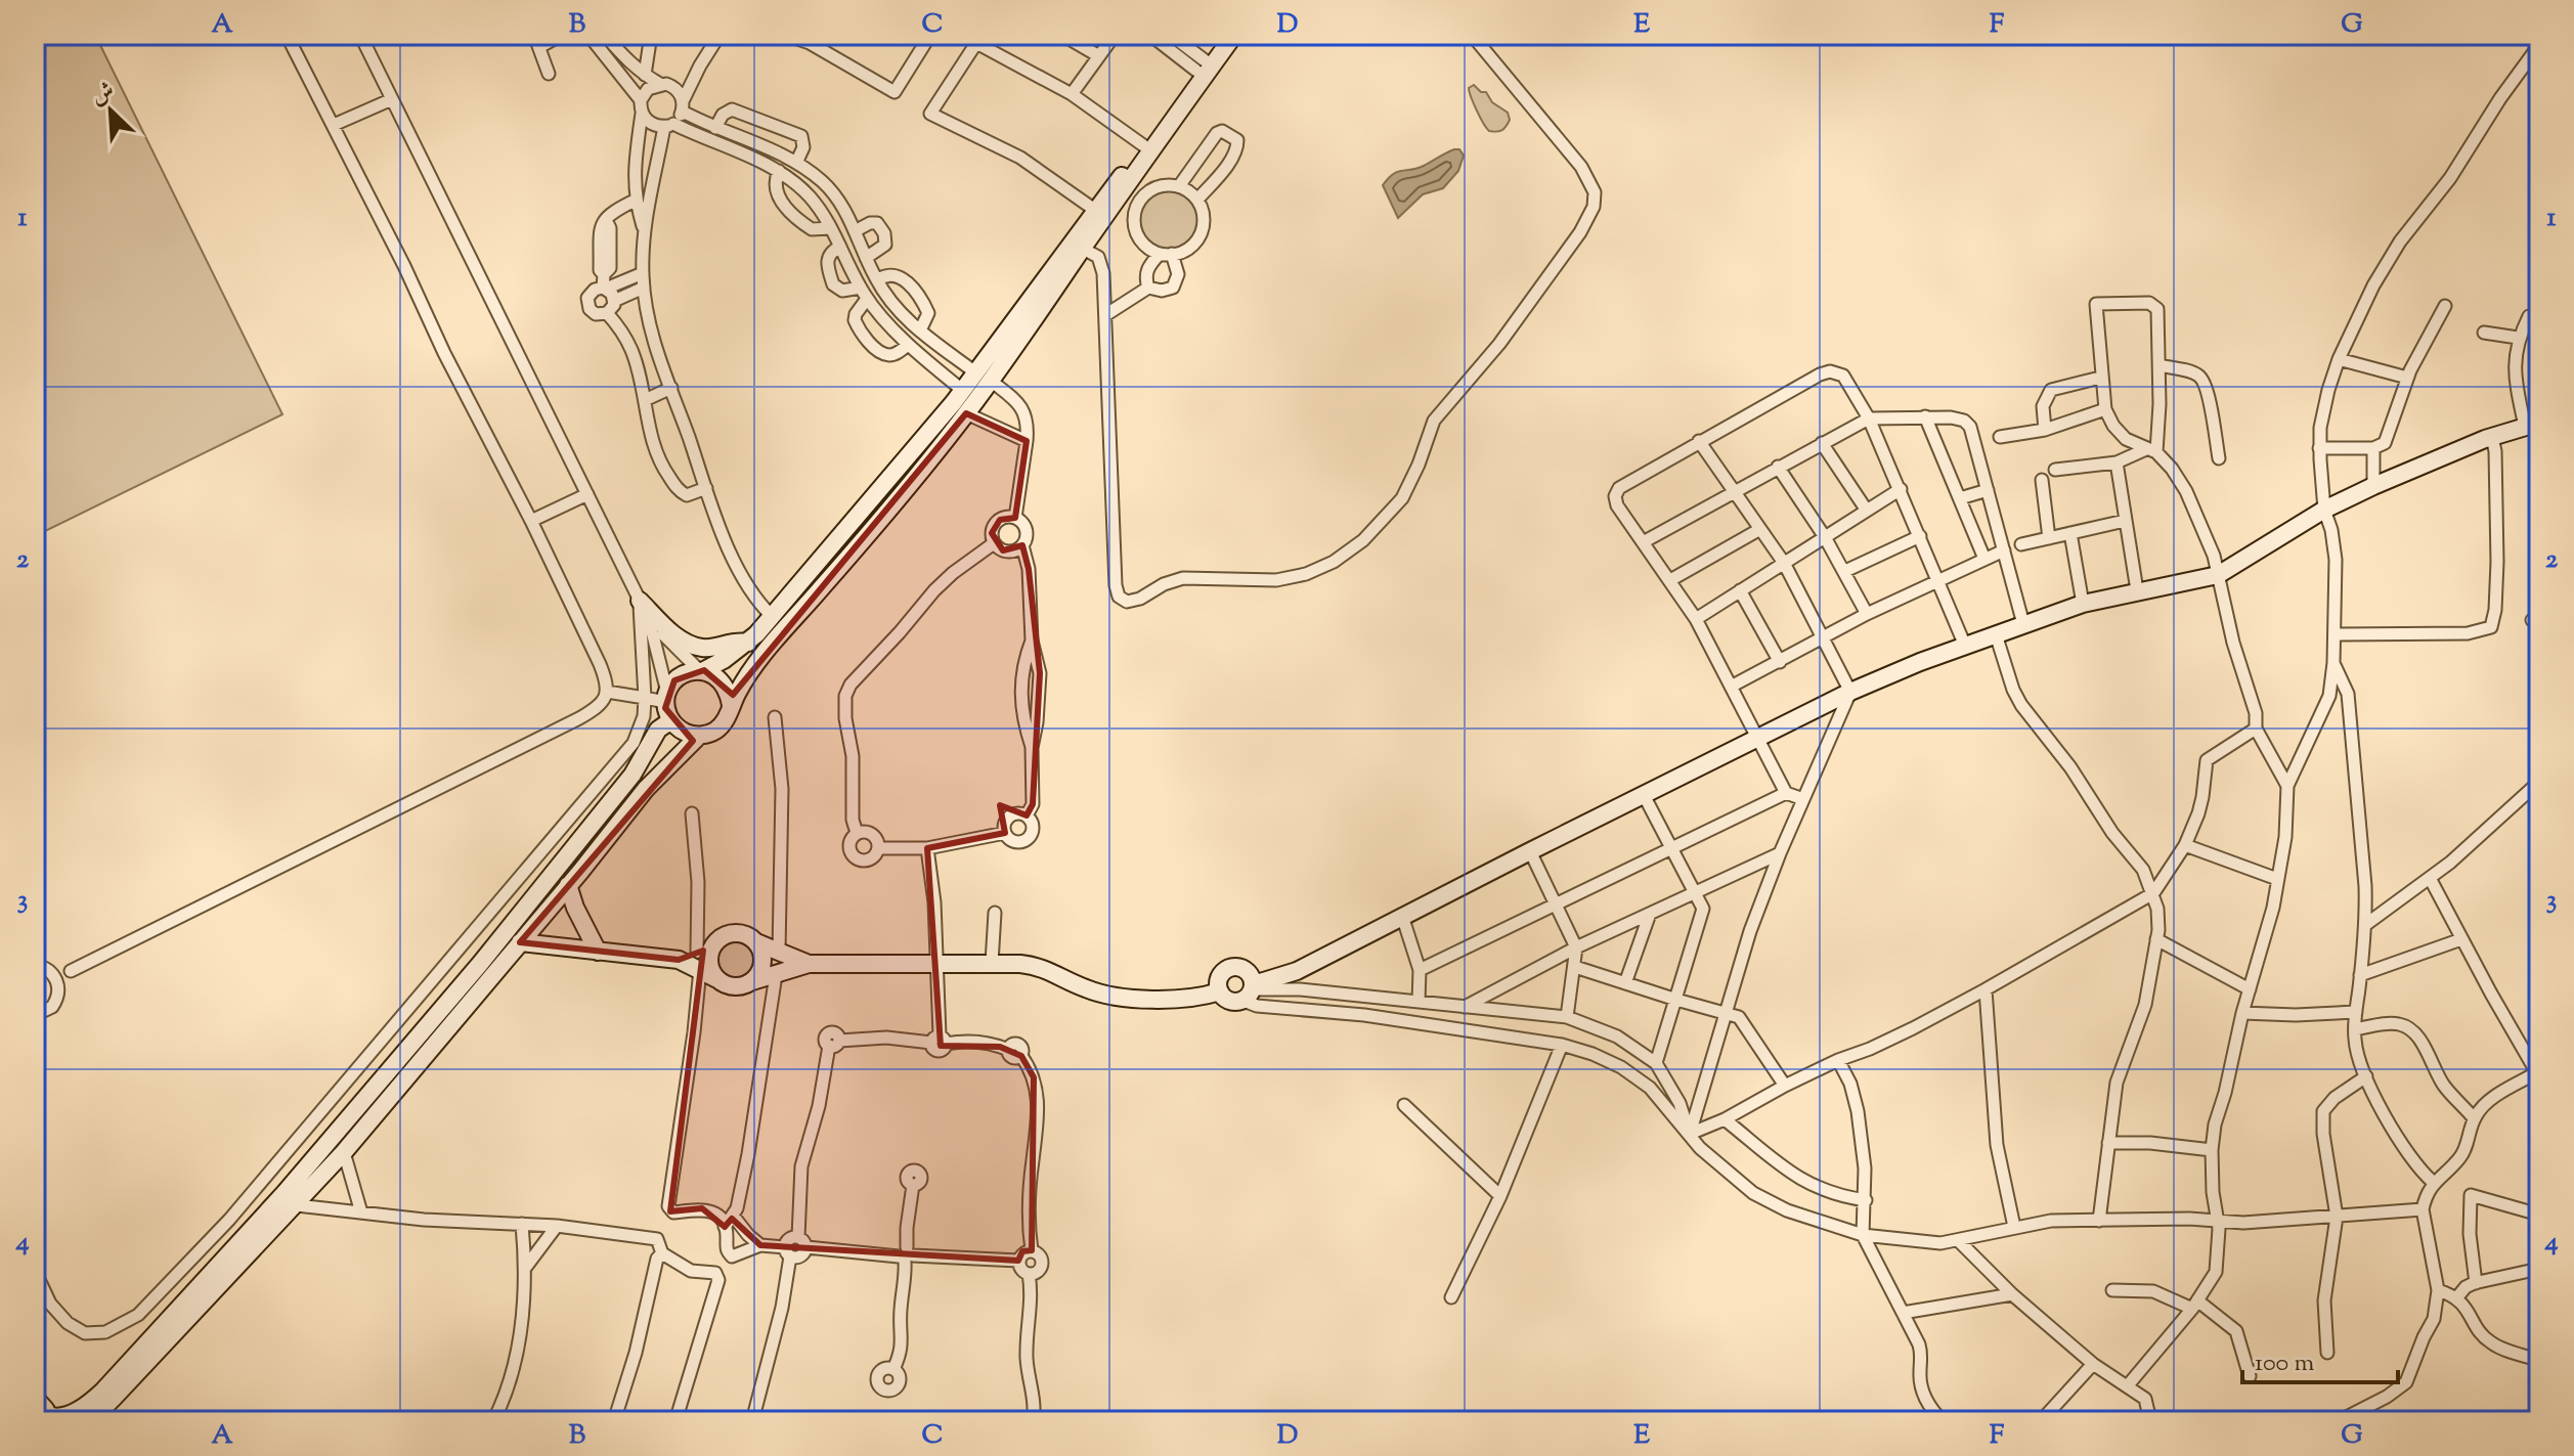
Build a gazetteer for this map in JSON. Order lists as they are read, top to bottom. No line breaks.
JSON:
{"scale_bar":"100 m","north":"top left","grid":{"columns":["A","B","C","D","E","F","G"],"rows":["1","2","3","4"]}}
